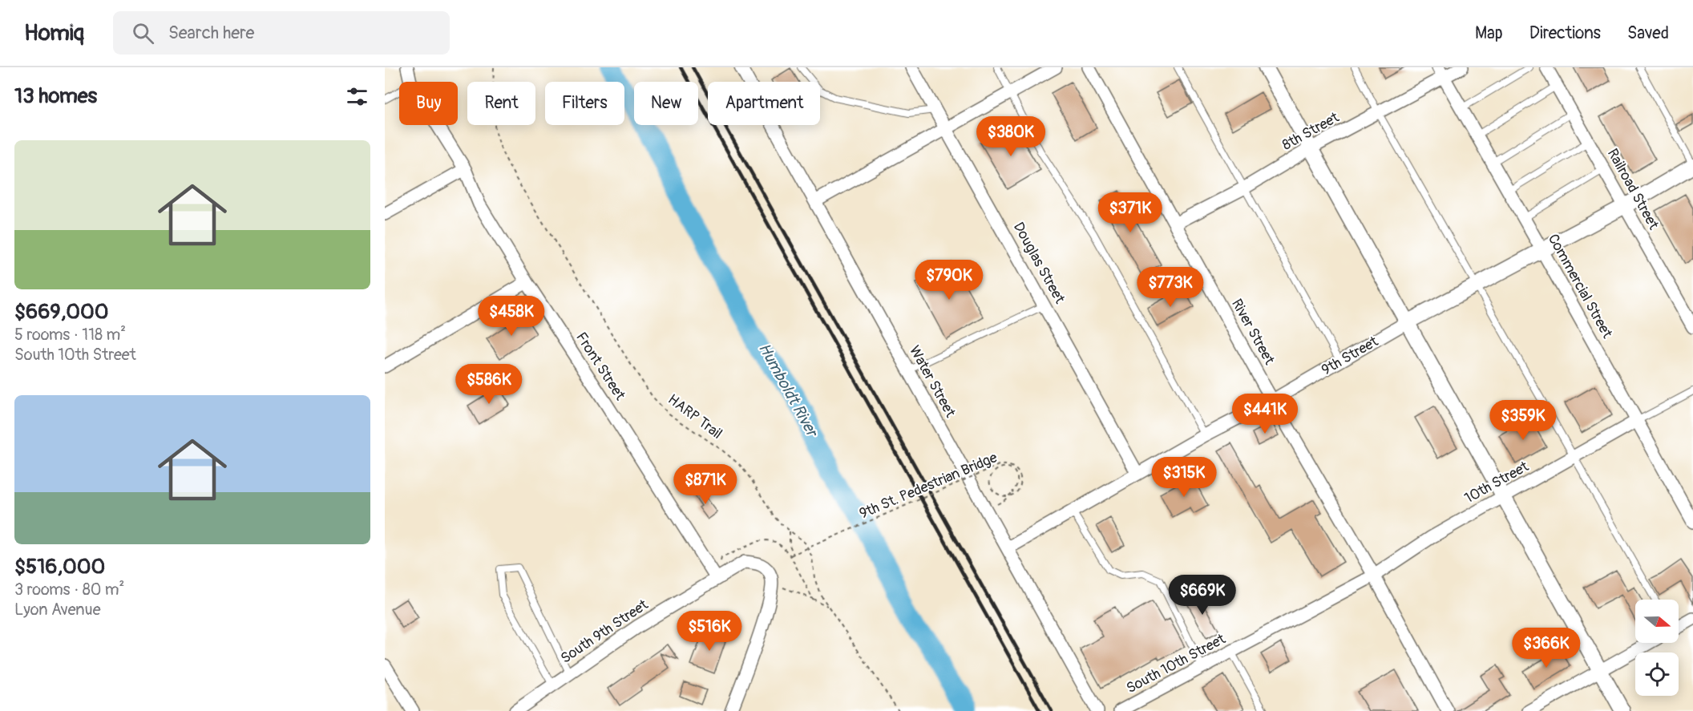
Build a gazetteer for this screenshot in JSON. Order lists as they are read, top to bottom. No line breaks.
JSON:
{"streets":{"street":["8th Street","Railroad Street","Douglas Street","Commercial Street","River Street","9th Street","Front Street","Water Street","10th Street","South 9th Street","South 10th Street"],"path":["HARP Trail","9th St. Pedestrian Bridge"]},"crossings":[["8th Street","Commercial Street"],["8th Street","River Street"],["Railroad Street","9th Street"],["Douglas Street","9th Street"],["Commercial Street","9th Street"],["Commercial Street","10th Street"],["River Street","9th Street"],["River Street","10th Street"],["River Street","South 10th Street"],["9th Street","Water Street"],["Front Street","South 9th Street"],["HARP Trail","9th St. Pedestrian Bridge"],["10th Street","South 10th Street"]],"water":["Humboldt River"],"north":"right","page":{"header":"Homiq","search":"Search here","nav":["Map","Directions","Saved"],"heading":"13 homes","chip":["Buy","Rent","Filters","New","Apartment"],"price":["$380K","$371K","$790K","$773K","$458K","$586K","$441K","$359K","$315K","$871K","$669K","$516K","$366K"],"list":[{"name":"$669,000","note":"5 rooms · 118 m² · South 10th Street"},{"name":"$516,000","note":"3 rooms · 80 m² · Lyon Avenue"}]}}
